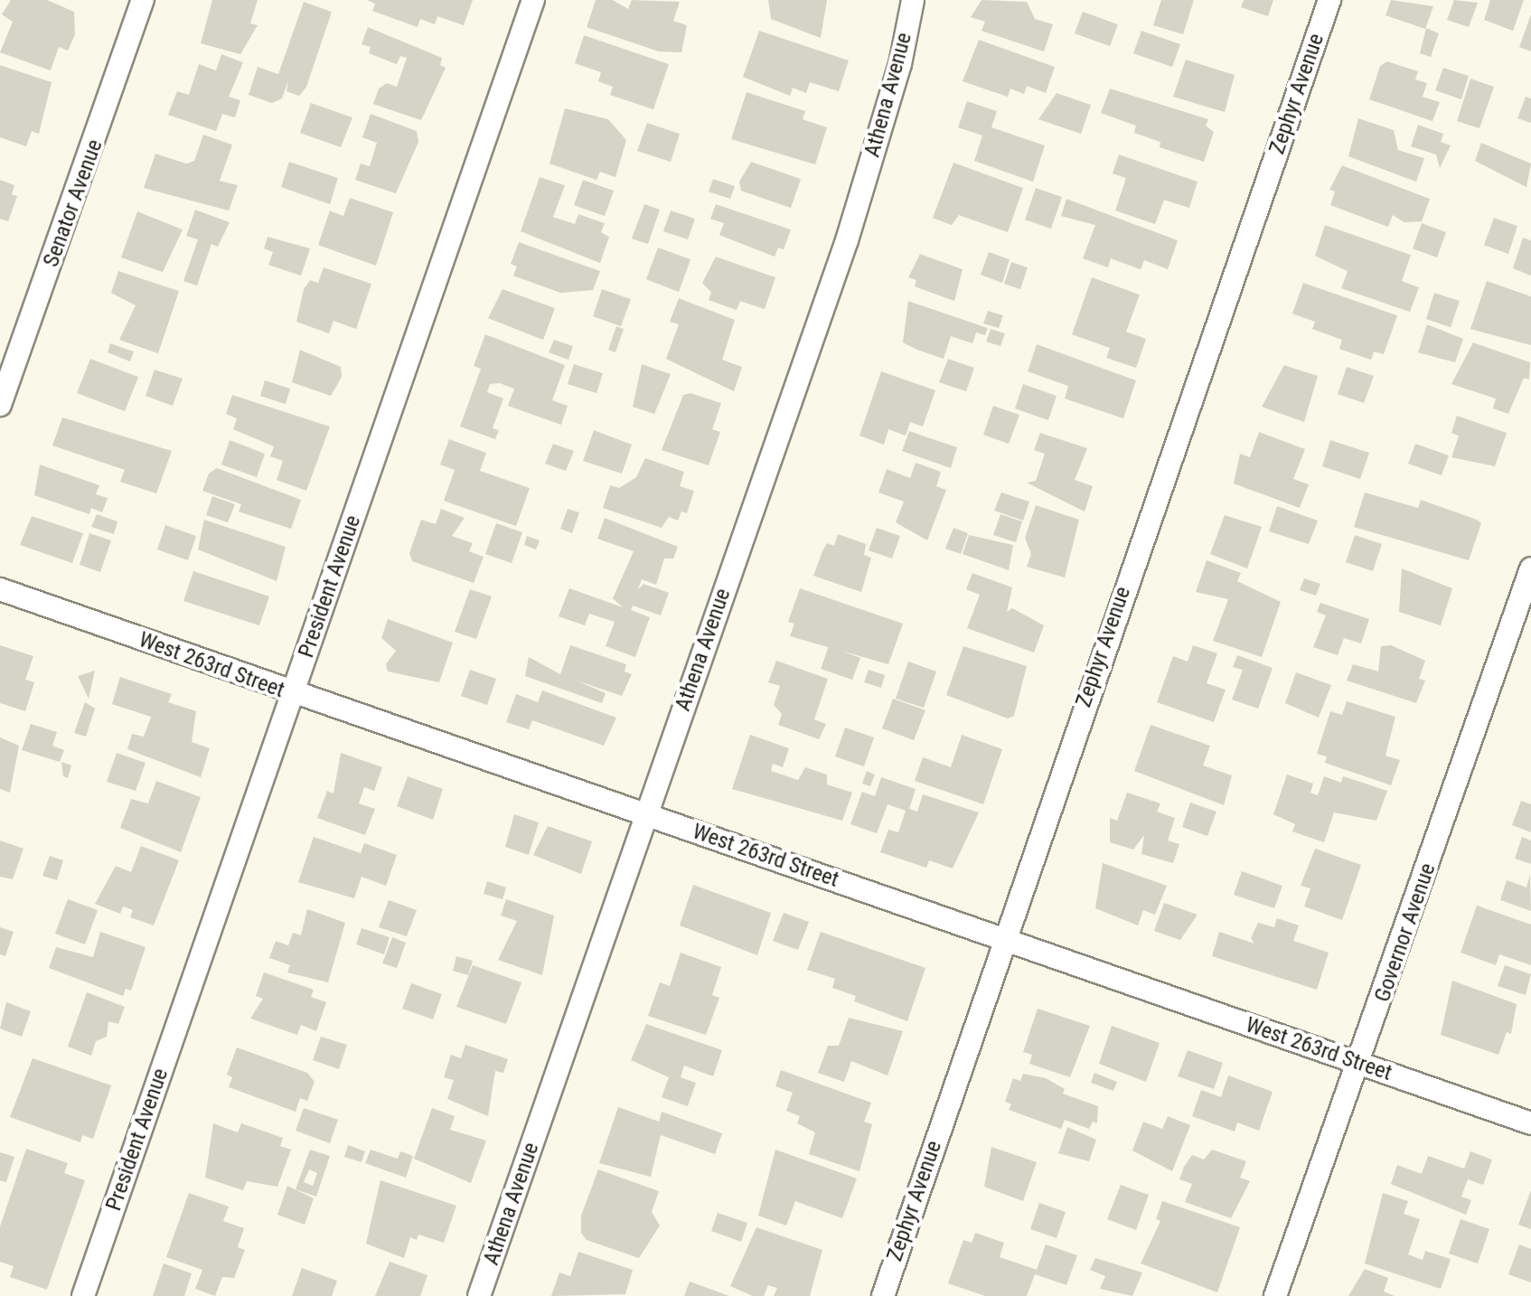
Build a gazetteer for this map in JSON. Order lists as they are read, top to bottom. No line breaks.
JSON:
{"streets":{"street":["Zephyr Avenue","Athena Avenue","Senator Avenue","President Avenue","West 263rd Street","Governor Avenue"]},"crossings":[["Zephyr Avenue","West 263rd Street"],["Athena Avenue","West 263rd Street"],["President Avenue","West 263rd Street"],["West 263rd Street","Governor Avenue"]]}
